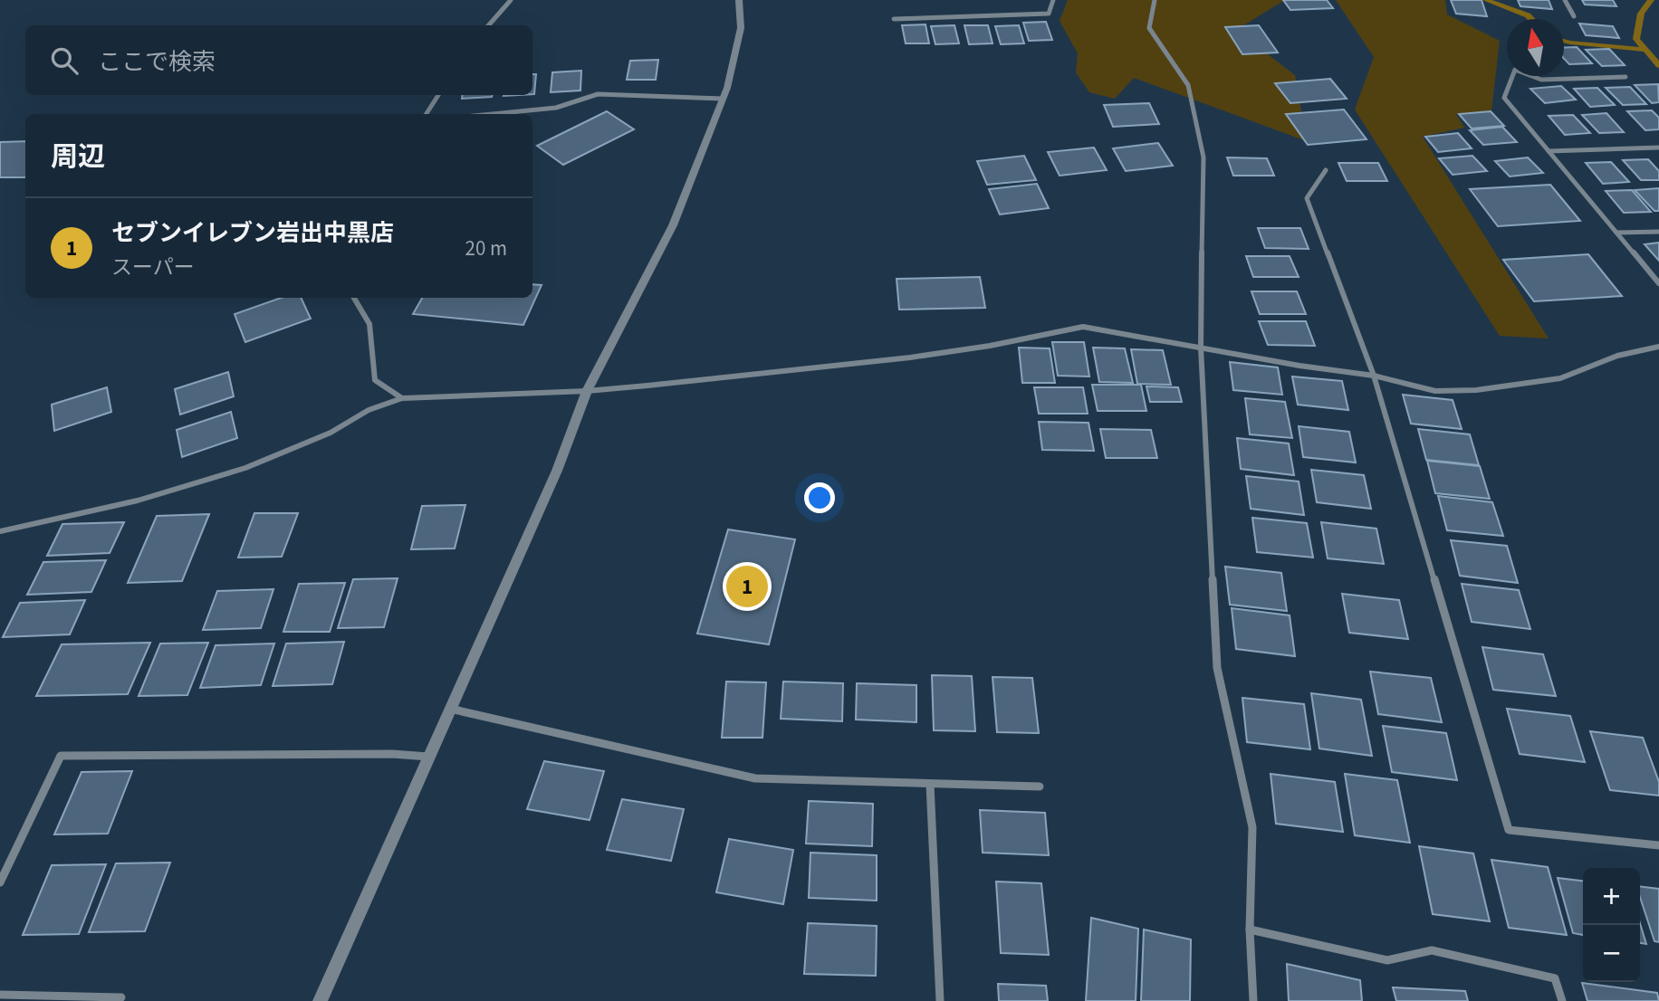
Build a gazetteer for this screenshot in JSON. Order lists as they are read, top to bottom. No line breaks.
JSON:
{"north":"top","page":{"search":"ここで検索","heading":"周辺","list":[{"mark":"1","name":"セブンイレブン岩出中黒店","note":"スーパー","value":"20 m"}],"pins":"1","map_buttons":["+","−"]}}
